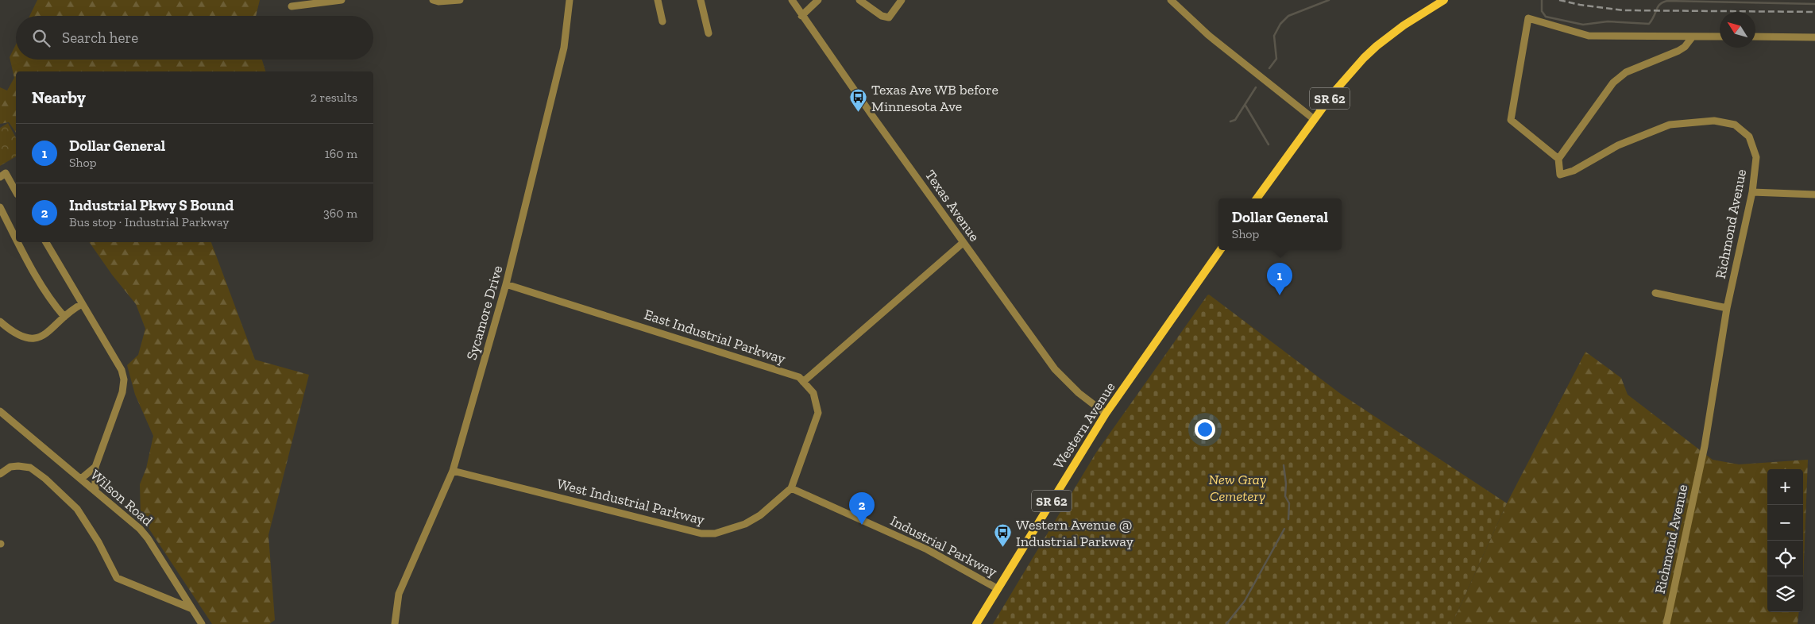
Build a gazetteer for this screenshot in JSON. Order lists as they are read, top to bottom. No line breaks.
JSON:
{"streets":{"main road":["SR 62","Western Avenue"],"street":["Texas Avenue","Richmond Avenue","Sycamore Drive","East Industrial Parkway","Wilson Road","West Industrial Parkway","Industrial Parkway"]},"crossings":[["Texas Avenue","Western Avenue"],["Sycamore Drive","East Industrial Parkway"],["Sycamore Drive","West Industrial Parkway"],["East Industrial Parkway","West Industrial Parkway"],["East Industrial Parkway","Industrial Parkway"],["Western Avenue","Industrial Parkway"],["West Industrial Parkway","Industrial Parkway"]],"parks":["New Gray Cemetery"],"places":{"bus stop":["Texas Ave WB before Minnesota Ave","Western Avenue @ Industrial Parkway"]},"north":"top left","page":{"search":"Search here","heading":["Nearby","2 results"],"list":[{"mark":"1","name":"Dollar General","note":"Shop","value":"160 m"},{"mark":"2","name":"Industrial Pkwy S Bound","note":"Bus stop · Industrial Parkway","value":"360 m"}],"popup":["Dollar General","Shop"],"pins":["1","2"],"map_buttons":["+","−"]}}
